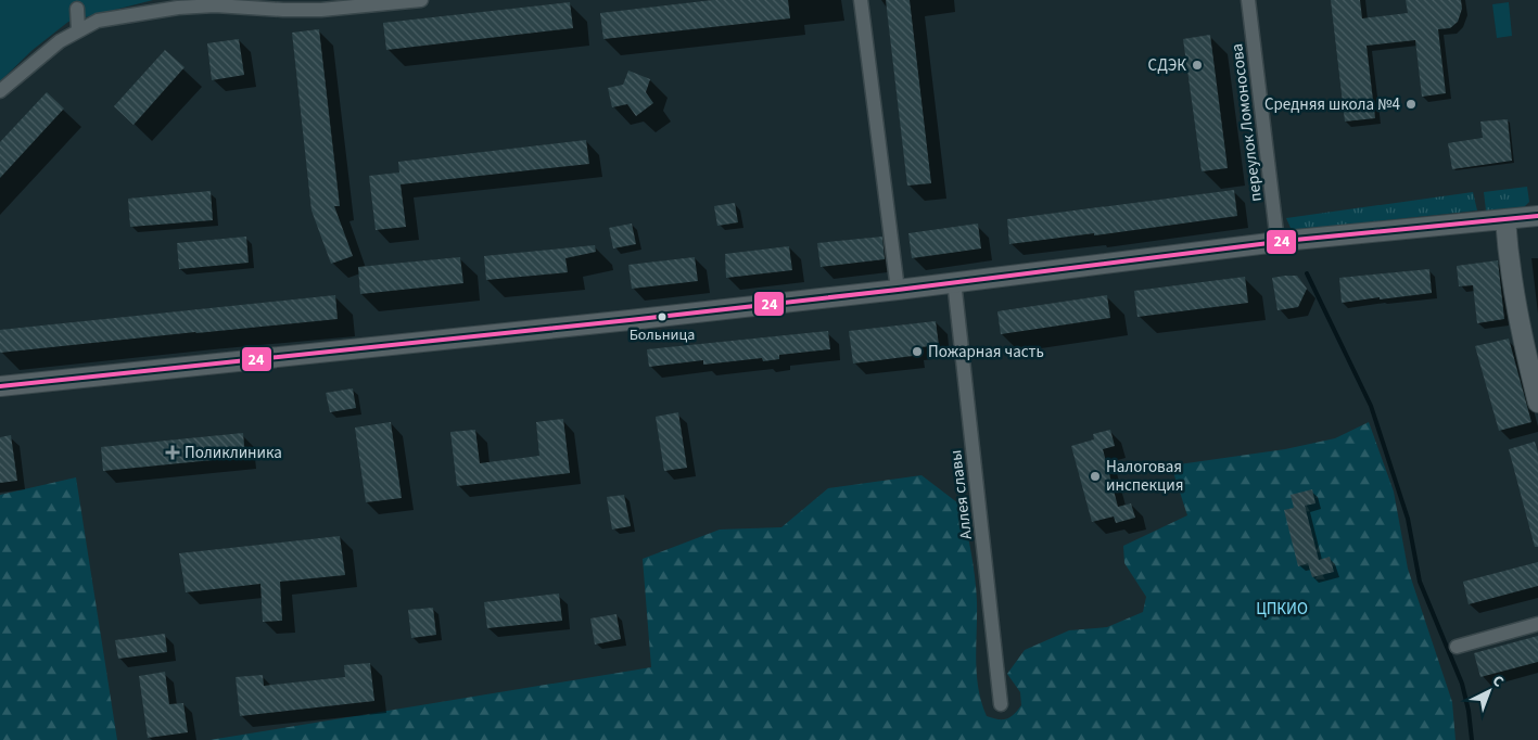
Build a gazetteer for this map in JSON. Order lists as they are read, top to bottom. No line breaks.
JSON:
{"streets":{"street":["переулок Ломоносова","Аллея славы"]},"parks":["ЦПКИО"],"places":{"other":["СДЭК","Средняя школа №4","Больница","Пожарная часть","Налоговая инспекция"],"health":["Поликлиника"]},"lines":["transit line 24"],"north":"top right"}
